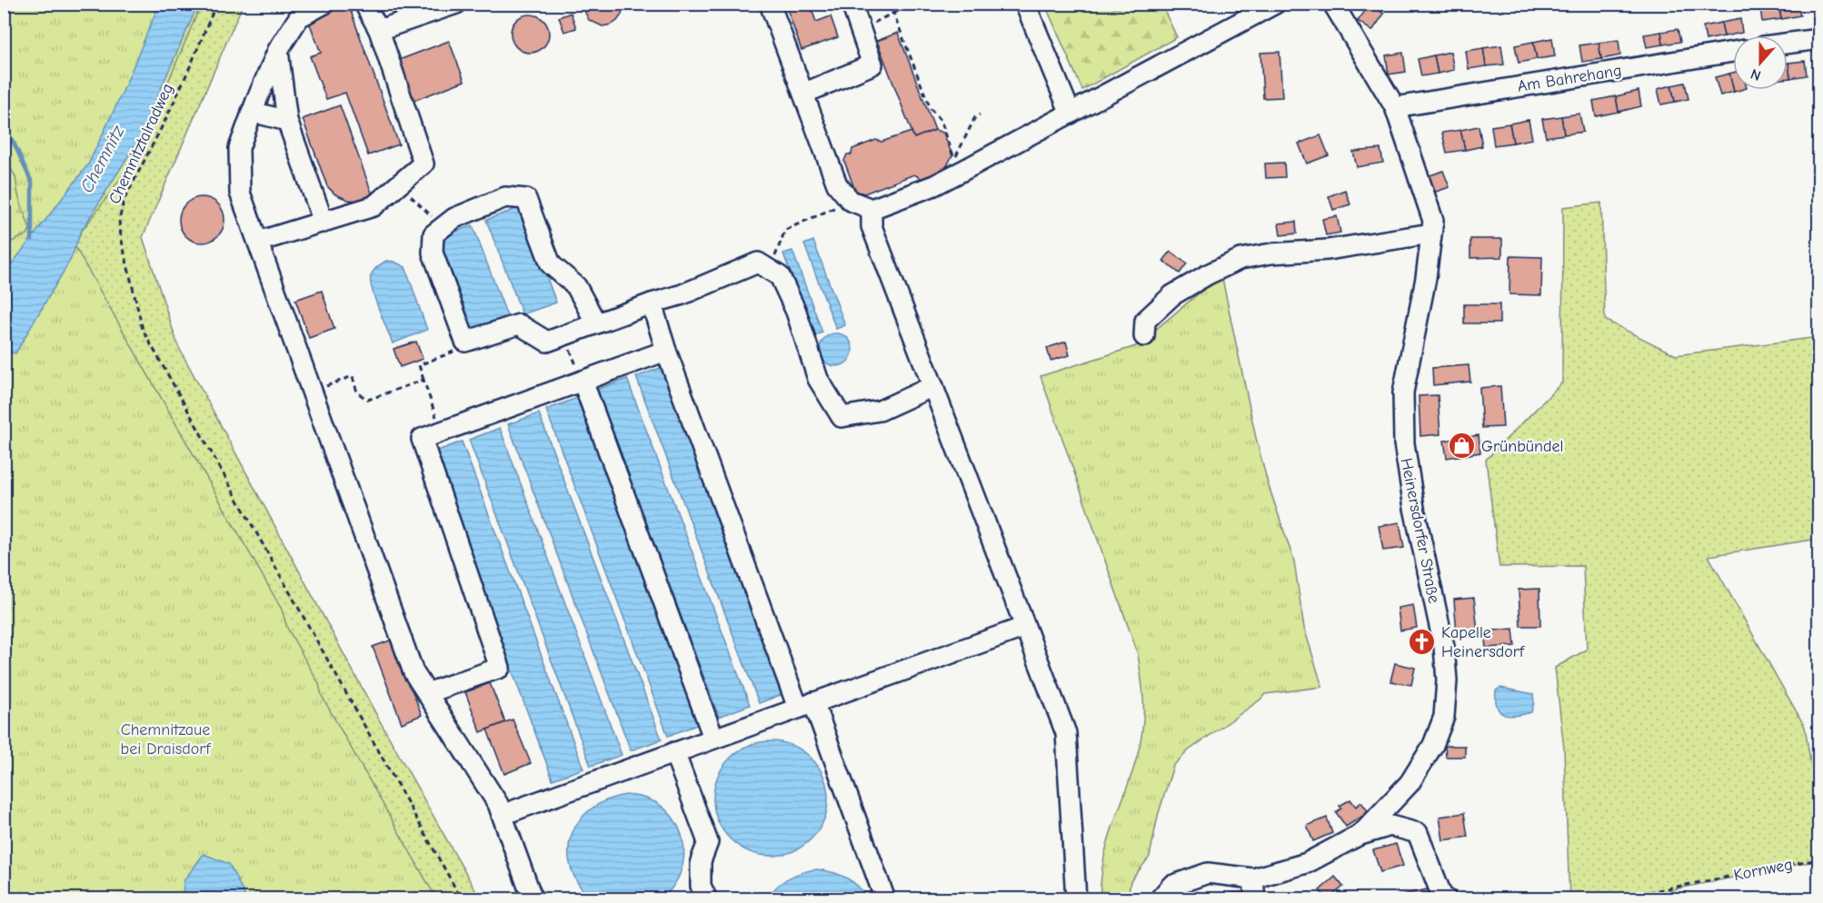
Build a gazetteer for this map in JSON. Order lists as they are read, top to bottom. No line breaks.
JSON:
{"streets":{"street":["Am Bahrehang","Heinersdorfer Straße"],"path":["Chemnitztalradweg","Kornweg"]},"crossings":[["Am Bahrehang","Heinersdorfer Straße"]],"water":["Chemnitz"],"parks":["Chemnitzaue bei Draisdorf"],"places":{"shop":["Grünbündel"],"church":["Kapelle Heinersdorf"]},"north":"bottom"}
